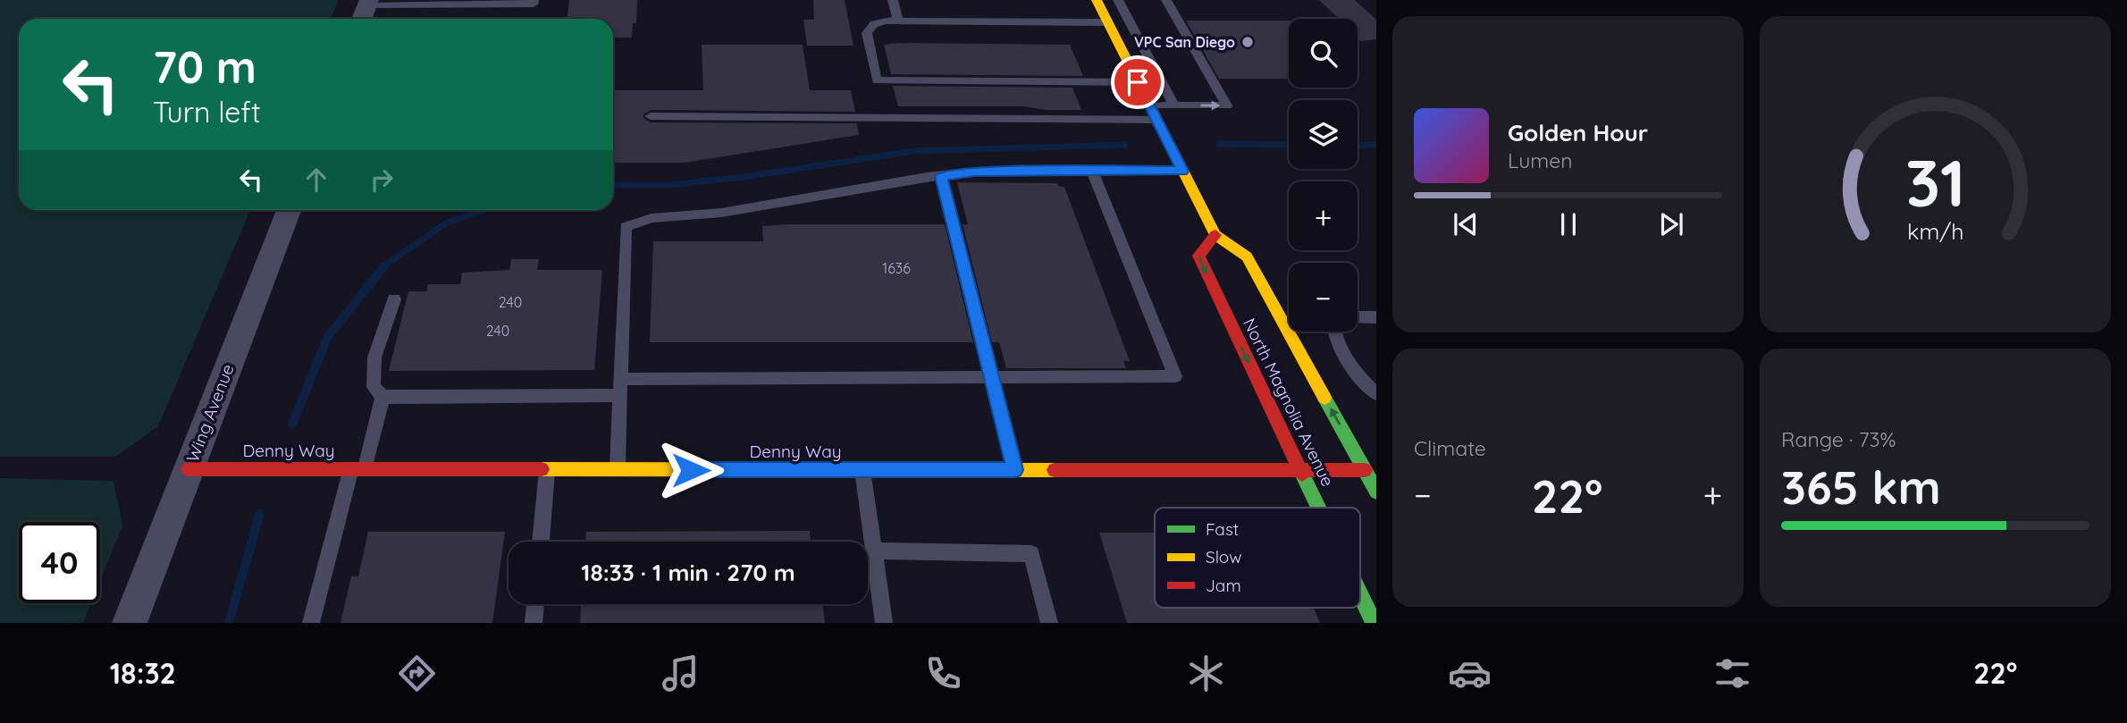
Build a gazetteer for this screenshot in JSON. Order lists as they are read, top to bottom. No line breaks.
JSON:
{"streets":{"main road":["North Magnolia Avenue","Denny Way"],"street":["Wing Avenue"]},"crossings":[["North Magnolia Avenue","Denny Way"],["Wing Avenue","Denny Way"]],"places":["VPC San Diego"],"house_numbers":["1636","240","240"],"legend":["Fast","Slow","Jam"],"page":{"map_buttons":["+","−"],"turn":["70 m","Turn left"],"song":["Golden Hour","Lumen"],"tile":["Climate",["Range · 73%","365 km"]],"heat":["−","22°","+"],"limit":"40","trip":"18:33 · 1 min · 270 m","tabs":["18:32","22°"],"gauge":["31","km/h"]}}
